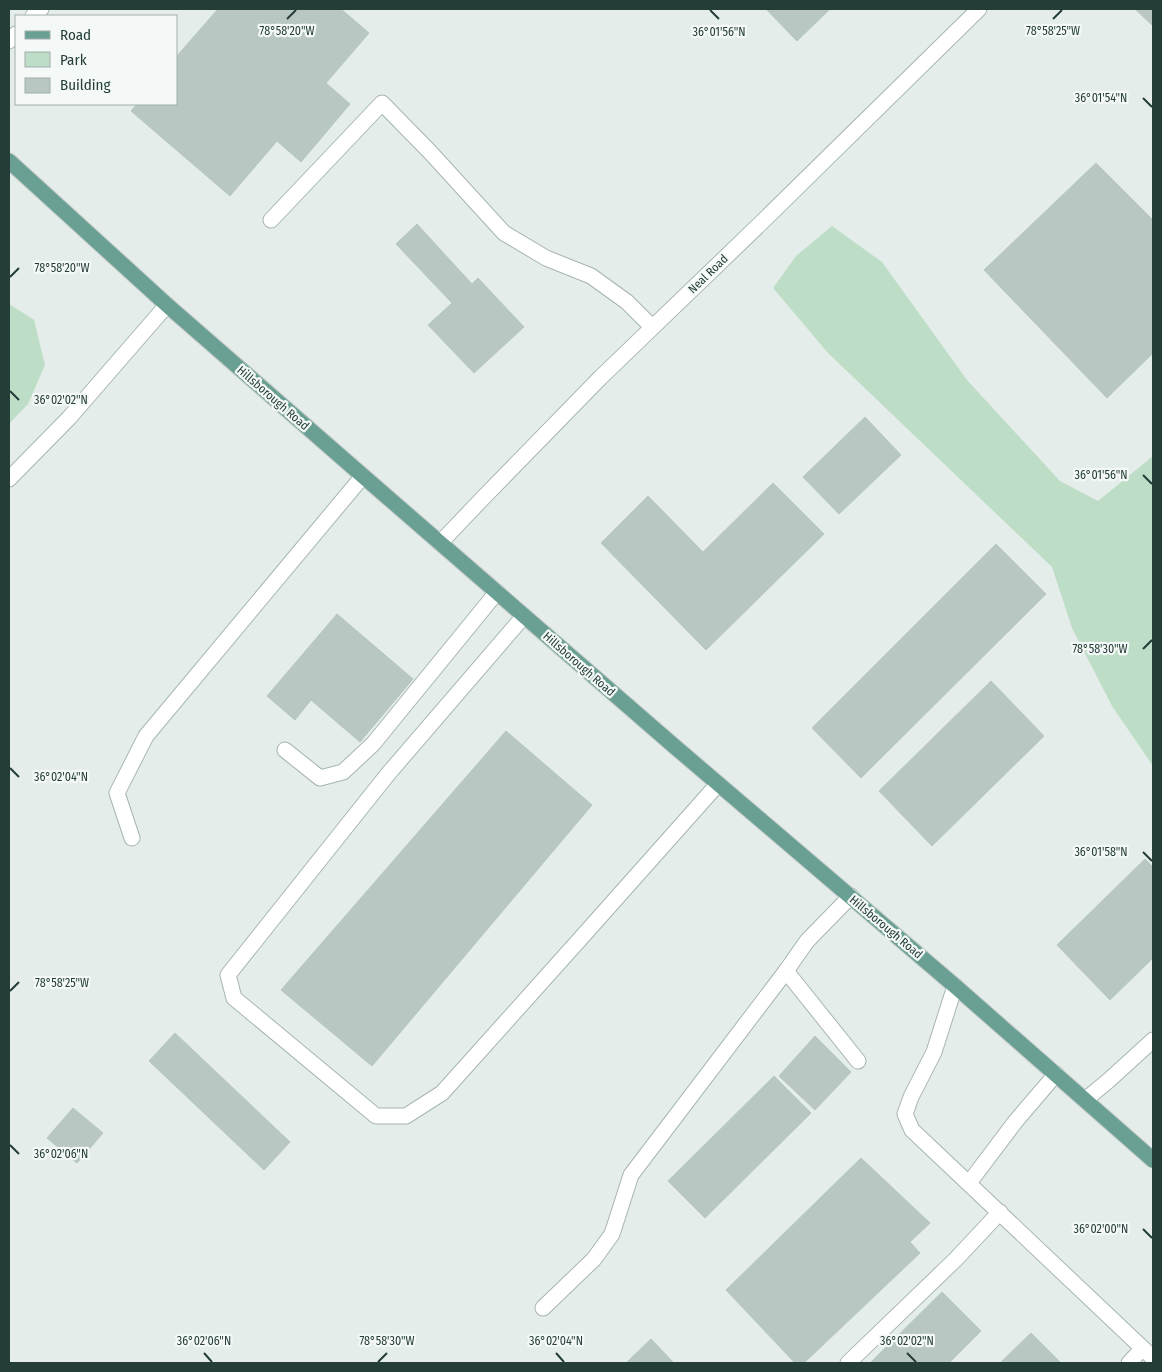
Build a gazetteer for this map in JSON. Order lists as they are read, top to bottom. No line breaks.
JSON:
{"streets":{"main road":["Hillsborough Road"],"street":["Neal Road"]},"crossings":[["Neal Road","Hillsborough Road"]],"legend":["Road","Park","Building"],"coordinates":["78°58'20\"W","78°58'25\"W","36°01'56\"N","36°01'54\"N","36°02'02\"N","78°58'30\"W","36°02'04\"N","36°01'58\"N","36°02'06\"N","36°02'00\"N"]}
